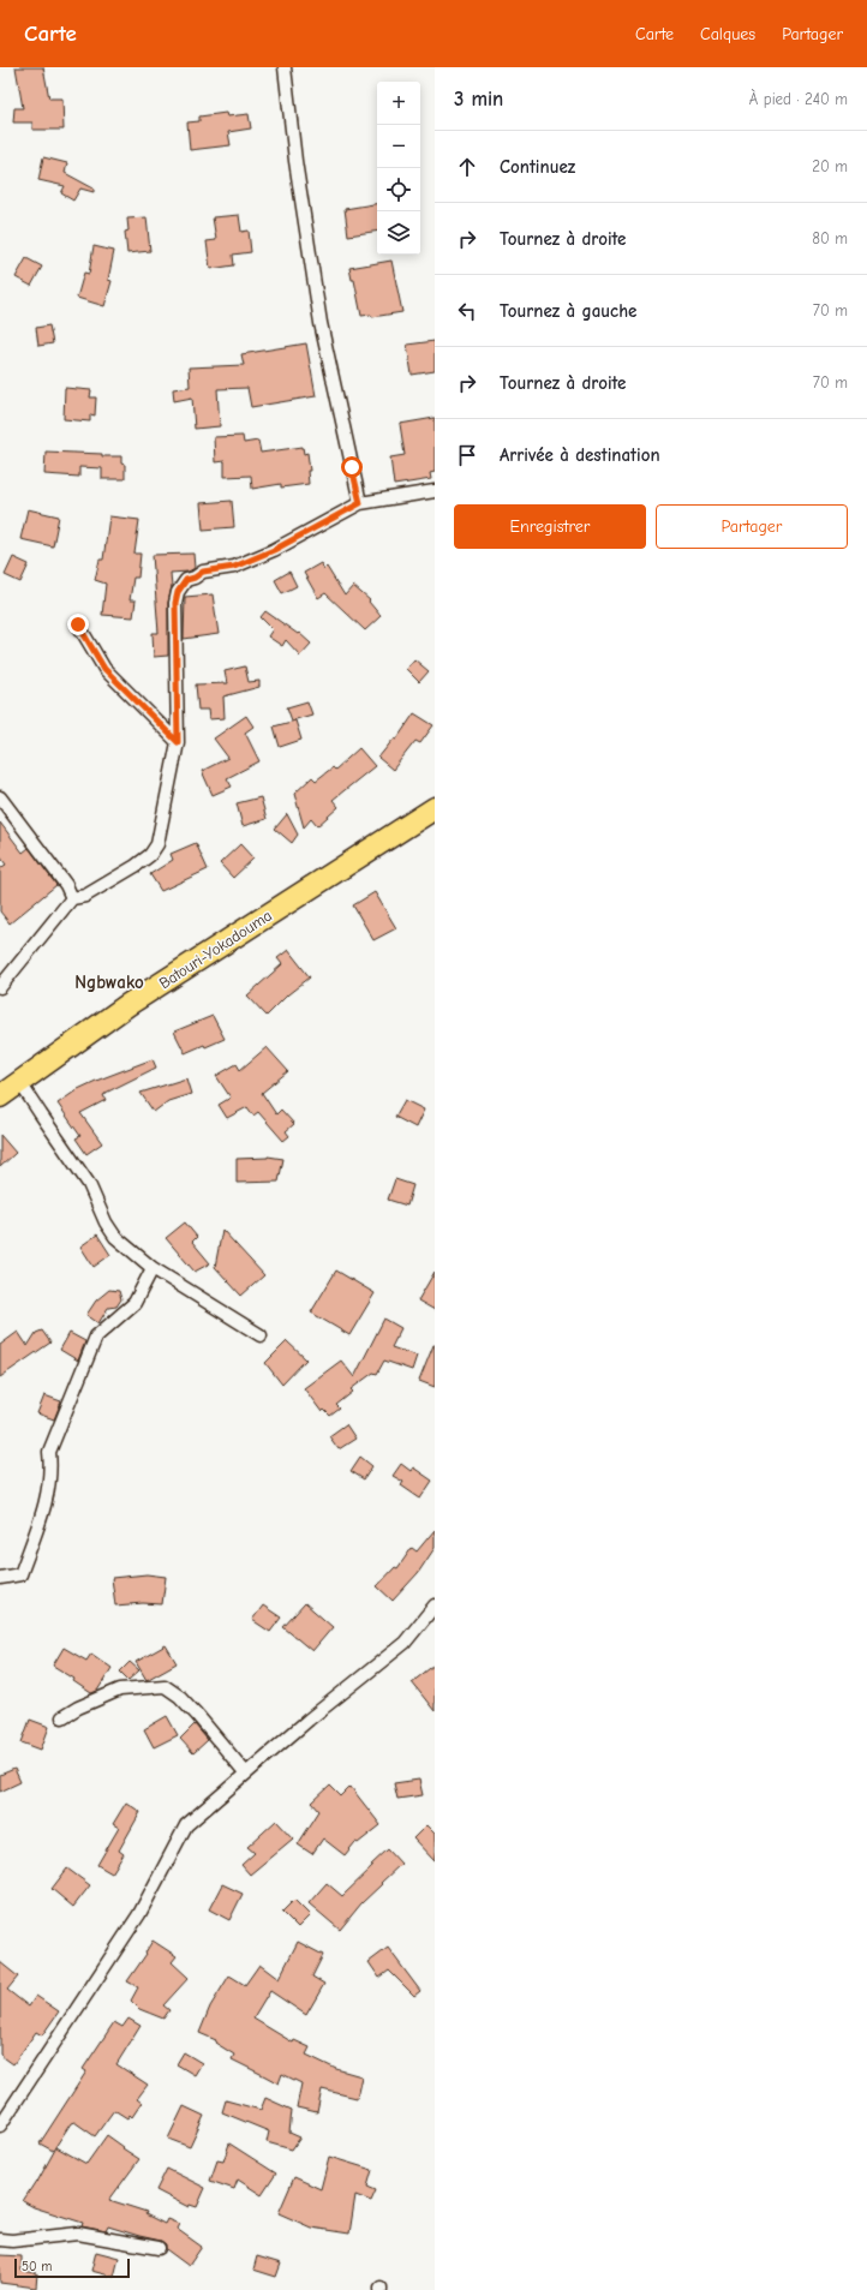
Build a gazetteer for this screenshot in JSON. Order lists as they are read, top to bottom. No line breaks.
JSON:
{"streets":{"highway":["Batouri-Yokadouma"]},"districts":["Ngbwako"],"scale_bar":"50 m","page":{"header":"Carte","nav":["Carte","Calques","Partager"],"heading":["3 min","À pied · 240 m"],"map_buttons":["+","−"],"list":[["Continuez","20 m"],["Tournez à droite","80 m"],["Tournez à gauche","70 m"],["Tournez à droite","70 m"],"Arrivée à destination"],"buttons":["Enregistrer","Partager"],"scale":"50 m"}}
